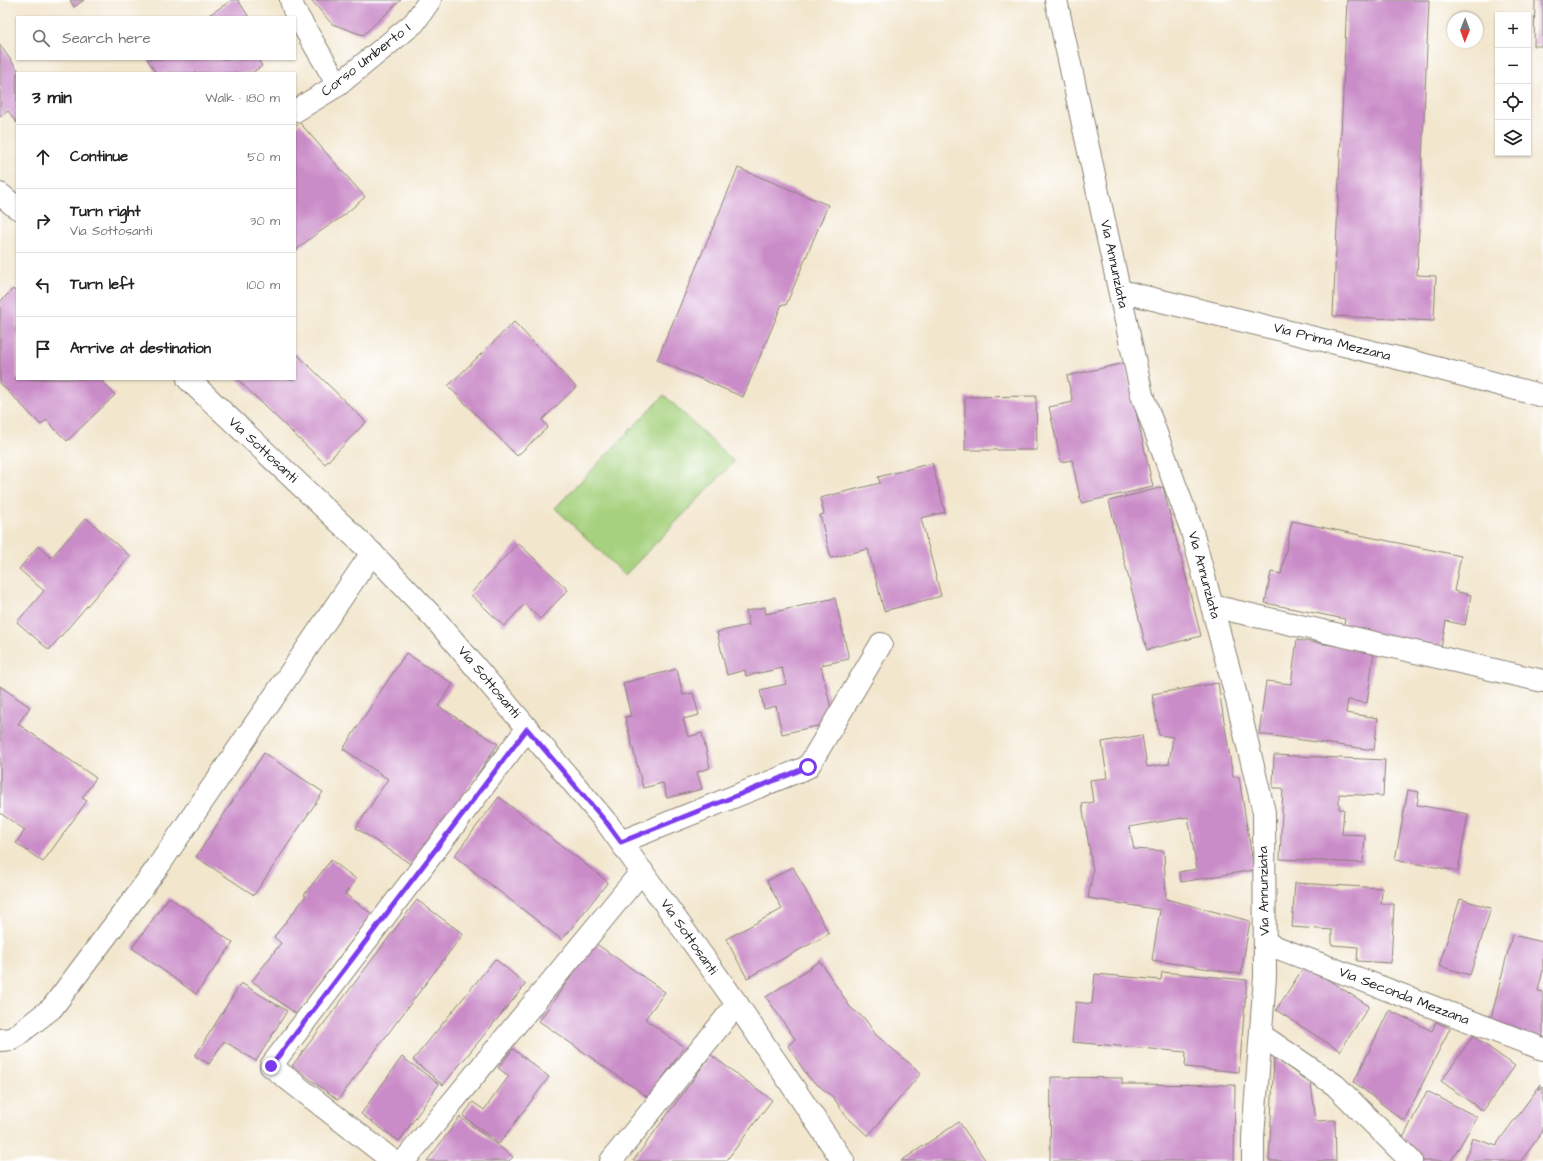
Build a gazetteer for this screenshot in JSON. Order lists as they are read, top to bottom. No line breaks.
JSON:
{"streets":{"street":["Corso Umberto I","Via Annunziata","Via Prima Mezzana","Via Sottosanti","Via Seconda Mezzana"]},"crossings":[["Via Annunziata","Via Prima Mezzana"],["Via Annunziata","Via Seconda Mezzana"]],"north":"bottom","page":{"map_buttons":["+","−"],"search":"Search here","heading":["3 min","Walk · 180 m"],"list":[["Continue","50 m"],["Turn right","Via Sottosanti","30 m"],["Turn left","100 m"],"Arrive at destination"]}}
